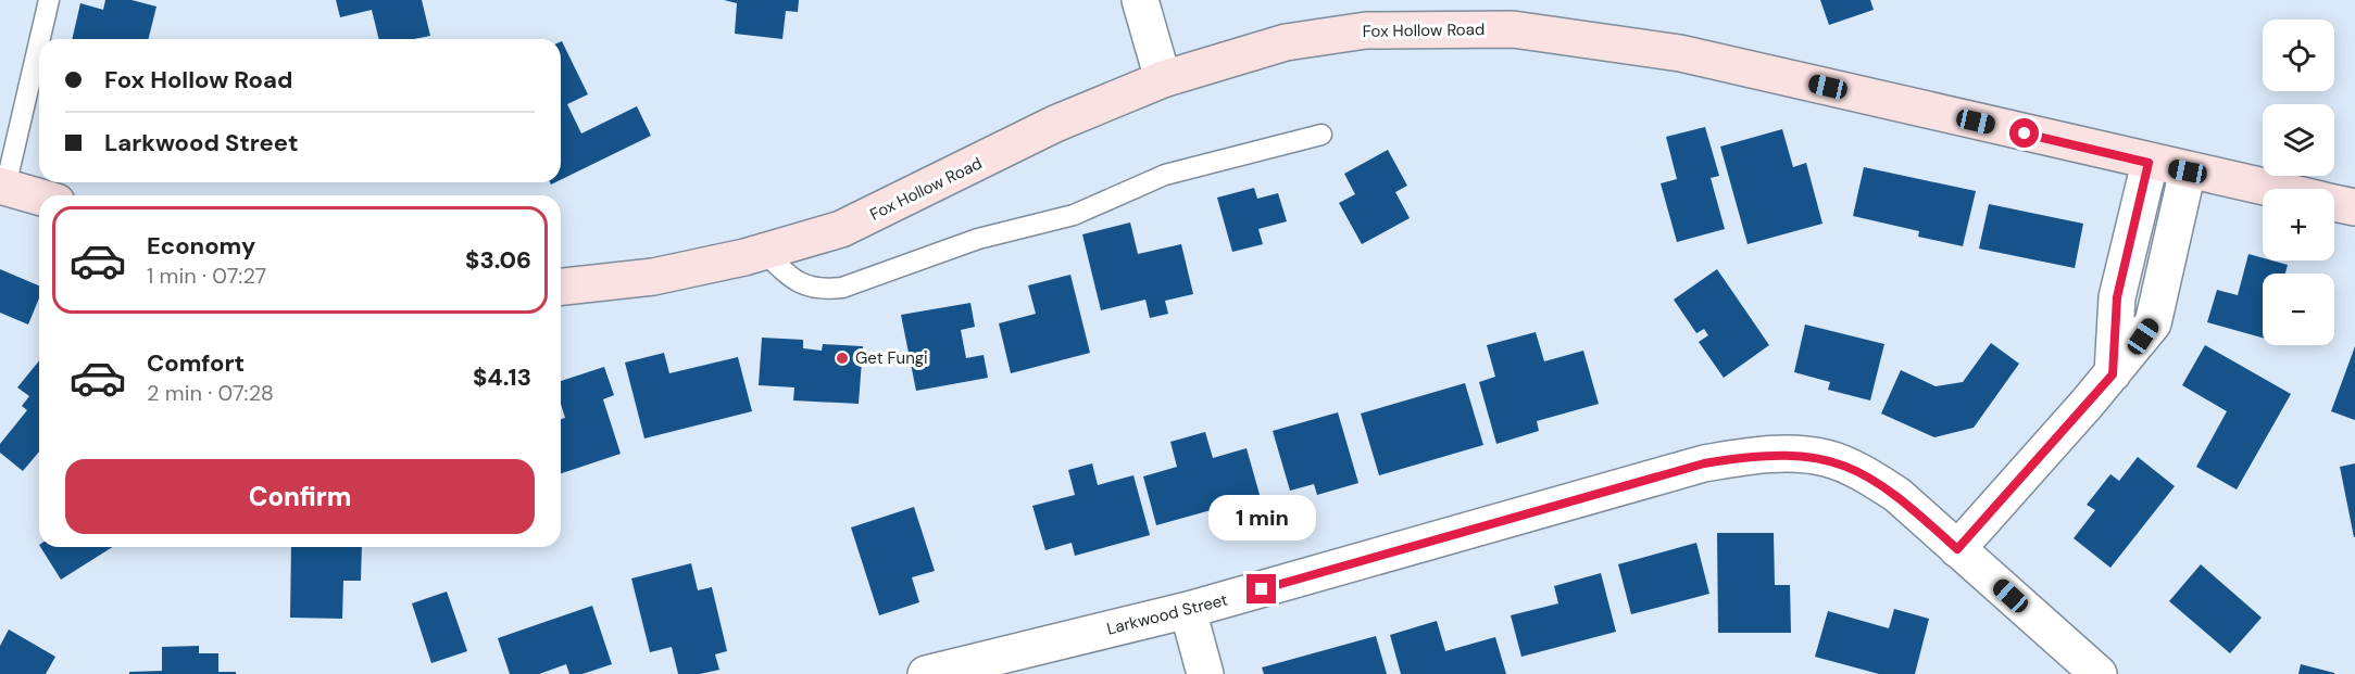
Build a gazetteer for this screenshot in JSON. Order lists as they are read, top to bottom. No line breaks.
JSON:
{"streets":{"main road":["Fox Hollow Road"],"street":["Larkwood Street"]},"places":["Get Fungi"],"page":{"map_buttons":["+","−"],"banner":["Fox Hollow Road","Larkwood Street"],"list":[{"name":"Economy","note":"1 min · 07:27","value":"$3.06"},{"name":"Comfort","note":"2 min · 07:28","value":"$4.13"}],"buttons":"Confirm","bubble":"1 min"}}
